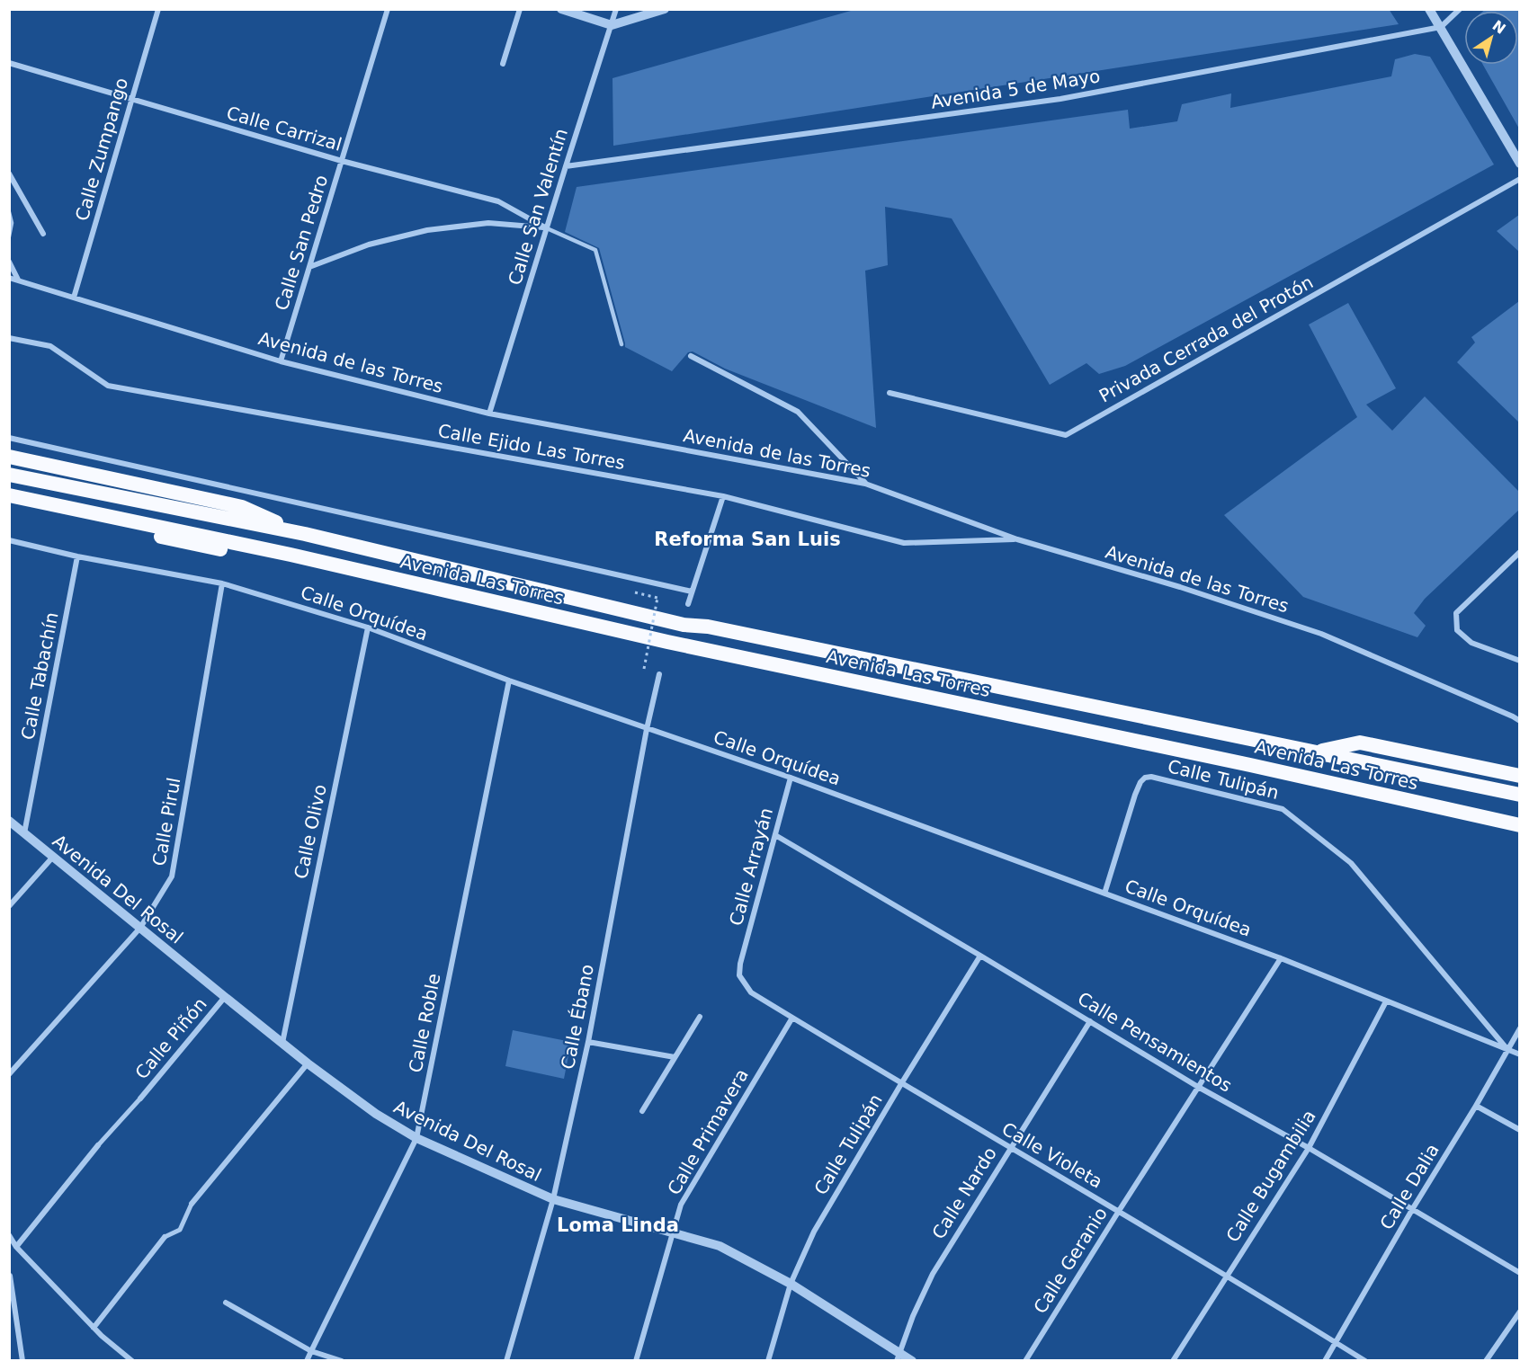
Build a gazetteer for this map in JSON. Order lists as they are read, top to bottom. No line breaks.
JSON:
{"streets":{"highway":["Avenida Las Torres"],"street":["Avenida 5 de Mayo","Calle Carrizal","Calle Zumpango","Calle San Valentín","Calle San Pedro","Privada Cerrada del Protón","Avenida de las Torres","Calle Ejido Las Torres","Calle Orquídea","Calle Tabachín","Calle Tulipán","Calle Pirul","Calle Olivo","Calle Arrayán","Avenida Del Rosal","Calle Ébano","Calle Roble","Calle Piñón","Calle Pensamientos","Calle Primavera","Calle Violeta","Calle Bugambilia","Calle Dalia","Calle Nardo","Calle Geranio"]},"crossings":[["Avenida 5 de Mayo","Calle San Valentín"],["Calle Carrizal","Calle Zumpango"],["Calle Carrizal","Calle San Valentín"],["Calle Carrizal","Calle San Pedro"],["Calle Zumpango","Avenida de las Torres"],["Calle San Valentín","Avenida de las Torres"],["Calle San Pedro","Avenida de las Torres"],["Avenida de las Torres","Calle Ejido Las Torres"],["Calle Orquídea","Calle Tabachín"],["Calle Orquídea","Calle Tulipán"],["Calle Orquídea","Calle Pirul"],["Calle Orquídea","Calle Olivo"],["Calle Orquídea","Calle Arrayán"],["Calle Orquídea","Calle Ébano"],["Calle Orquídea","Calle Roble"],["Calle Orquídea","Calle Bugambilia"],["Calle Orquídea","Calle Dalia"],["Calle Orquídea","Calle Geranio"],["Calle Tabachín","Avenida Del Rosal"],["Calle Tulipán","Avenida Del Rosal"],["Calle Tulipán","Calle Pensamientos"],["Calle Tulipán","Calle Violeta"],["Calle Tulipán","Calle Dalia"],["Calle Pirul","Avenida Del Rosal"],["Calle Olivo","Avenida Del Rosal"],["Calle Arrayán","Calle Pensamientos"],["Calle Arrayán","Calle Violeta"],["Avenida Del Rosal","Calle Ébano"],["Avenida Del Rosal","Calle Roble"],["Avenida Del Rosal","Calle Piñón"],["Avenida Del Rosal","Calle Primavera"],["Avenida Del Rosal","Calle Nardo"],["Calle Pensamientos","Calle Bugambilia"],["Calle Pensamientos","Calle Dalia"],["Calle Pensamientos","Calle Nardo"],["Calle Pensamientos","Calle Geranio"],["Calle Primavera","Calle Violeta"],["Calle Violeta","Calle Bugambilia"],["Calle Violeta","Calle Dalia"],["Calle Violeta","Calle Nardo"],["Calle Violeta","Calle Geranio"]],"districts":["Reforma San Luis","Loma Linda"],"north":"top right"}
